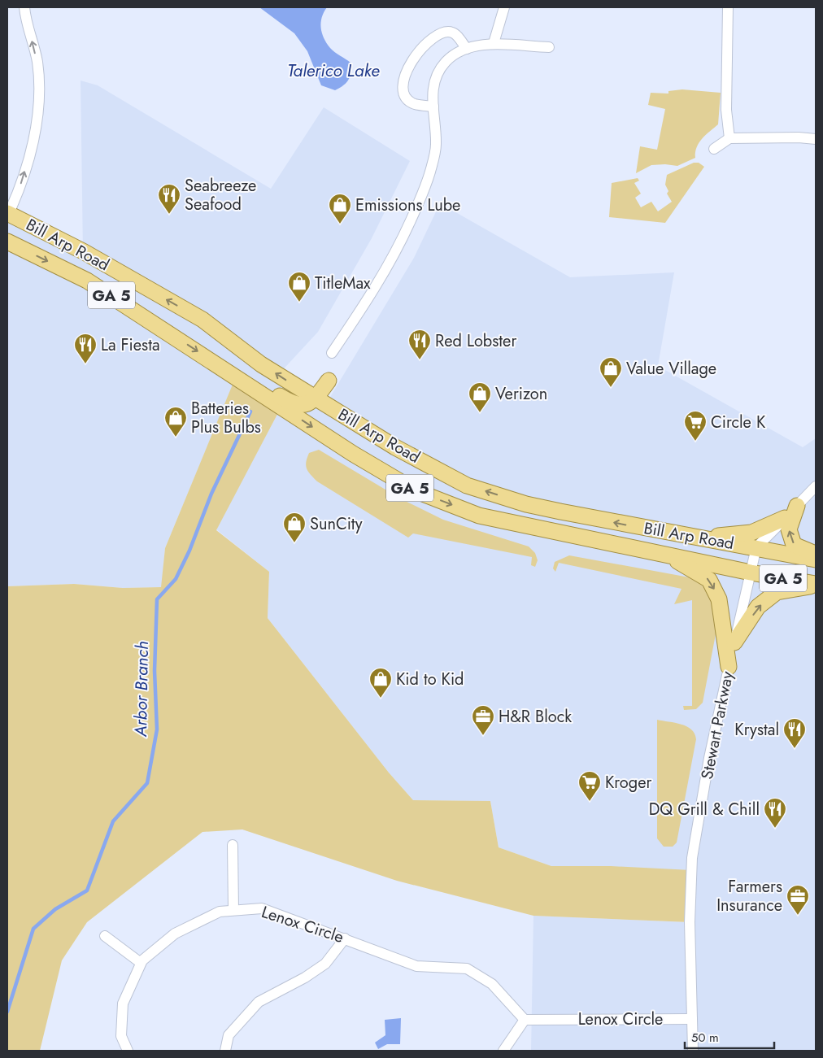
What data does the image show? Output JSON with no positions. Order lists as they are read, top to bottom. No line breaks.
{"streets":{"main road":["Bill Arp Road","GA 5"],"street":["Stewart Parkway","Lenox Circle"]},"crossings":[["Bill Arp Road","Stewart Parkway"],["Stewart Parkway","Lenox Circle"]],"water":["Talerico Lake","Arbor Branch"],"places":{"restaurant":["Seabreeze Seafood","Red Lobster","La Fiesta","Krystal","DQ Grill & Chill"],"shop":["Emissions Lube","TitleMax","Value Village","Verizon","Batteries Plus Bulbs","SunCity","Kid to Kid"],"supermarket":["Circle K","Kroger"],"office":["H&R Block","Farmers Insurance"]},"scale_bar":"50 m"}
